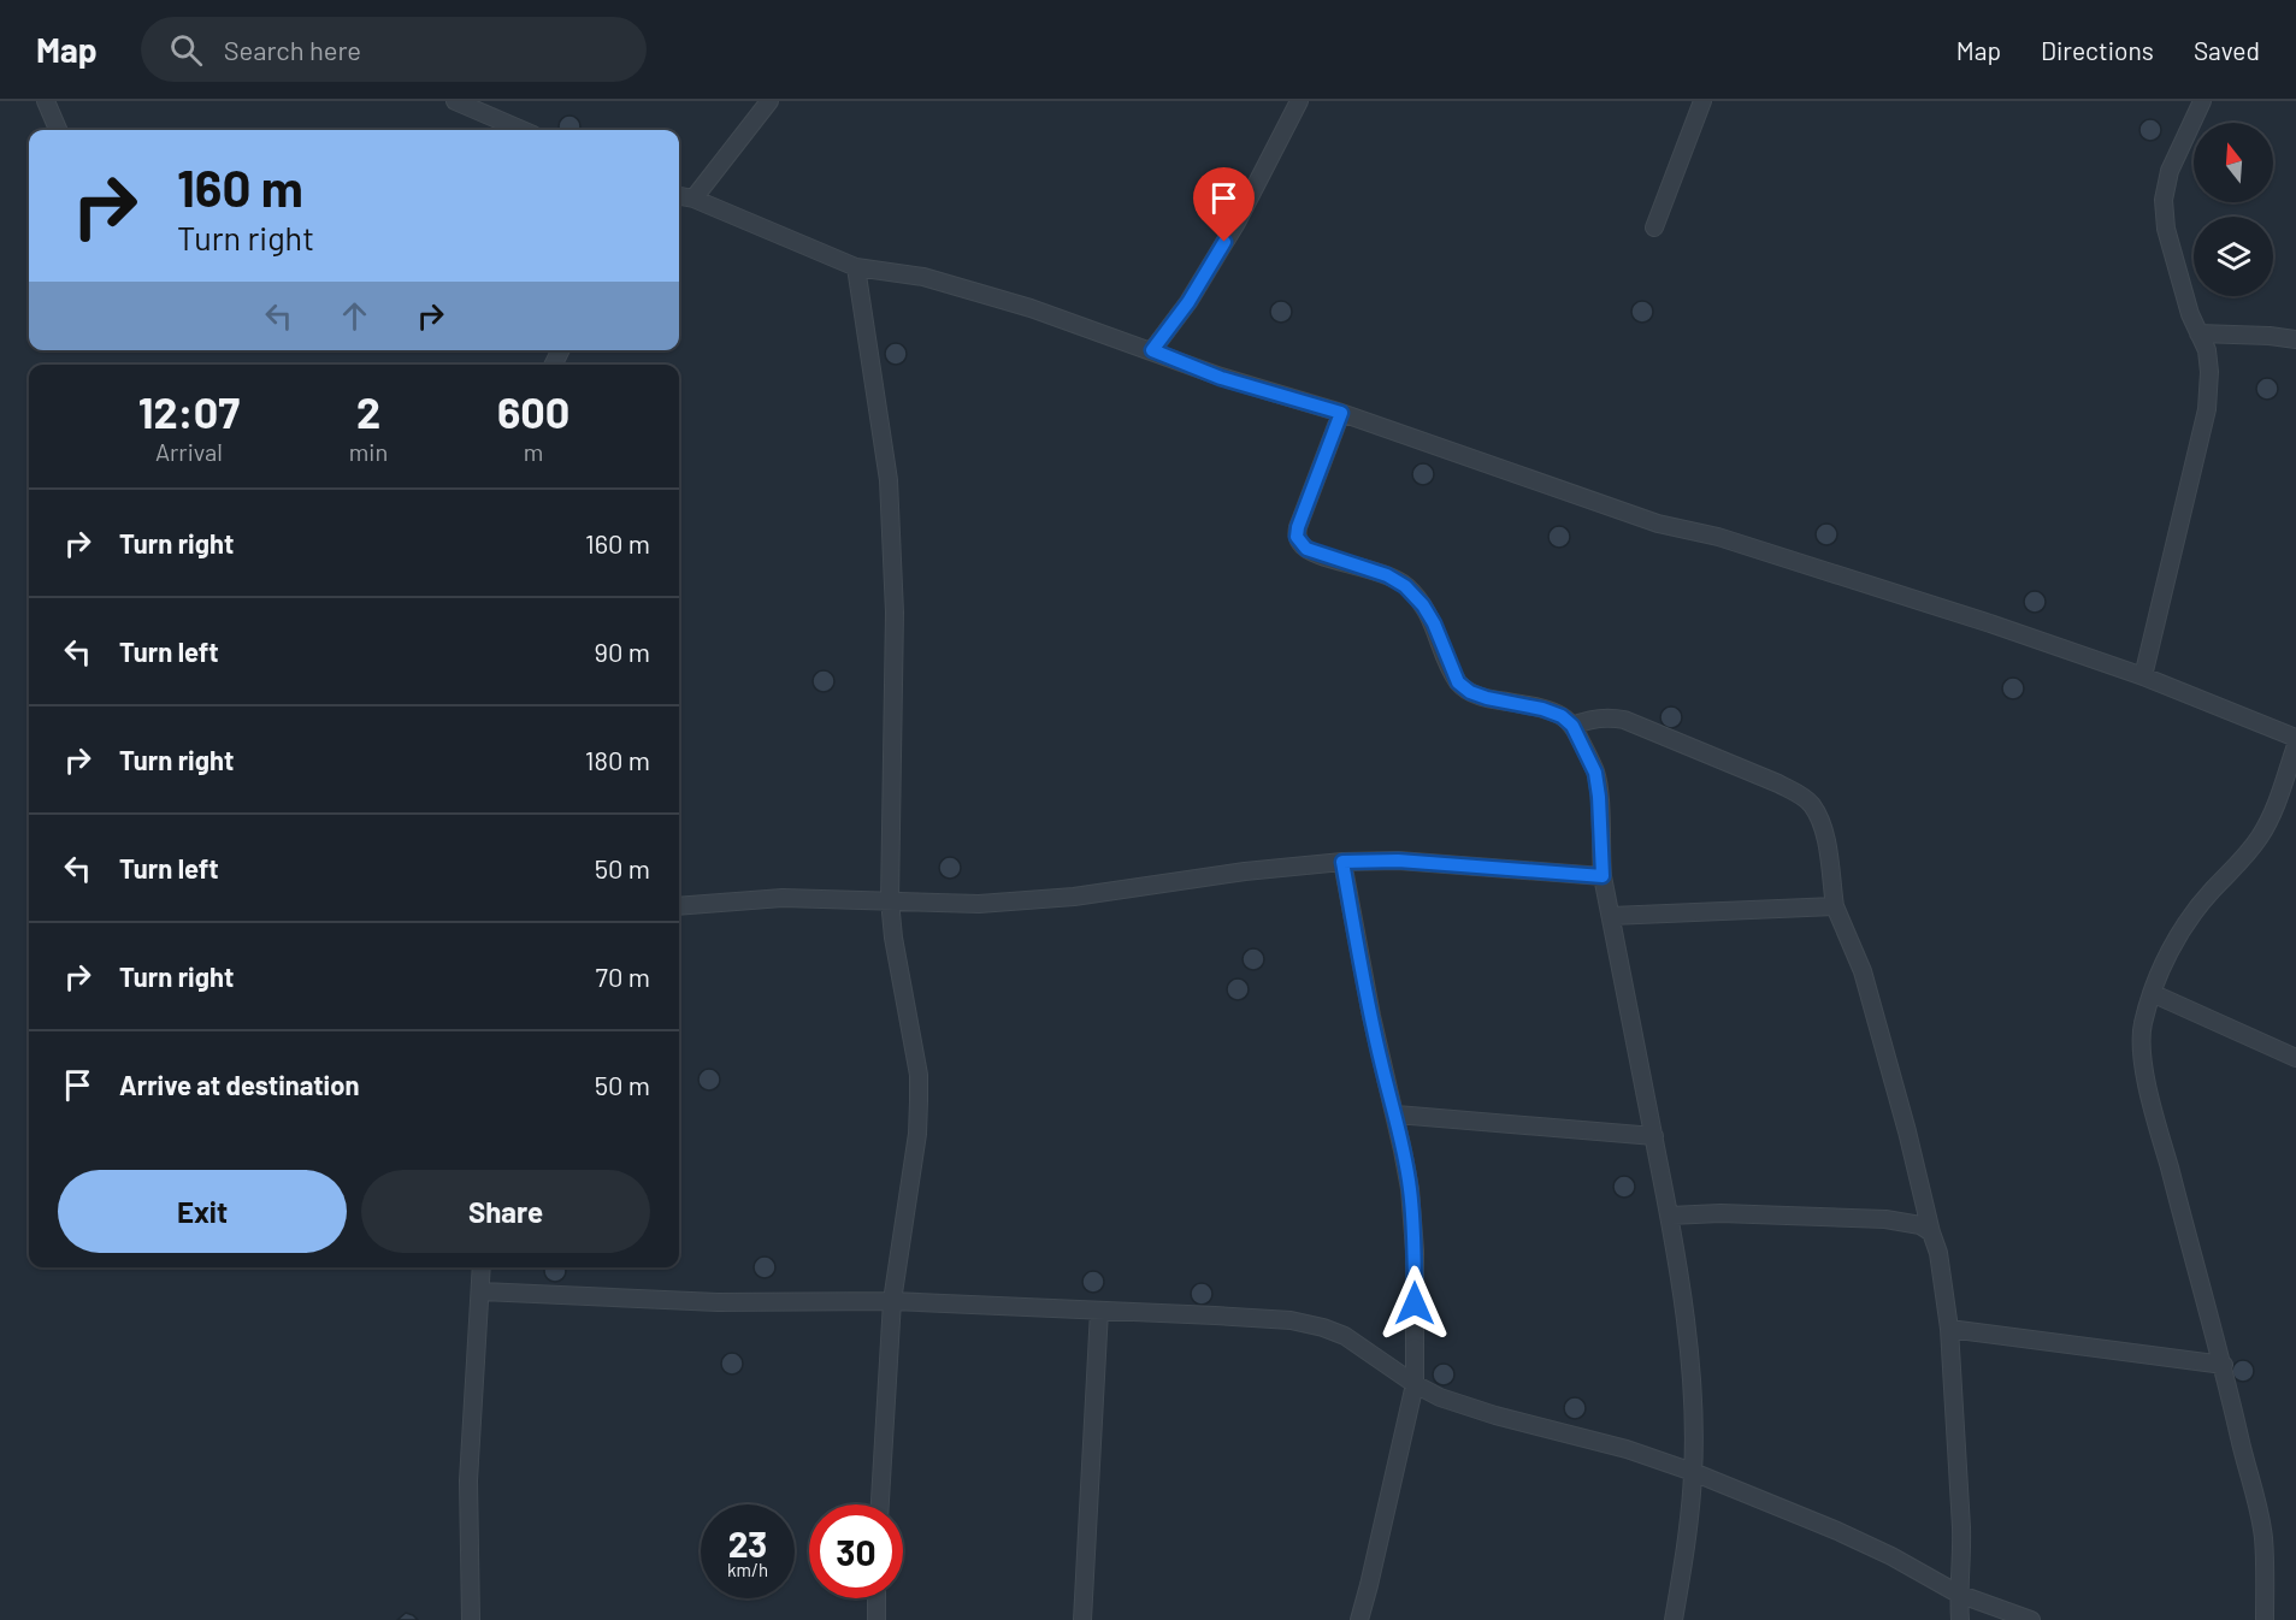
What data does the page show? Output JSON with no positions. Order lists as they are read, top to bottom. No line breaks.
{"north":"top","page":{"header":"Map","search":"Search here","nav":["Map","Directions","Saved"],"turn":["160 m","Turn right"],"eta":["12:07","Arrival","2","min","600","m"],"list":[{"name":"Turn right","value":"160 m"},{"name":"Turn left","value":"90 m"},{"name":"Turn right","value":"180 m"},{"name":"Turn left","value":"50 m"},{"name":"Turn right","value":"70 m"},{"name":"Arrive at destination","value":"50 m"}],"buttons":["Exit","Share"],"speed":"23 km/h","limit":"30"}}
